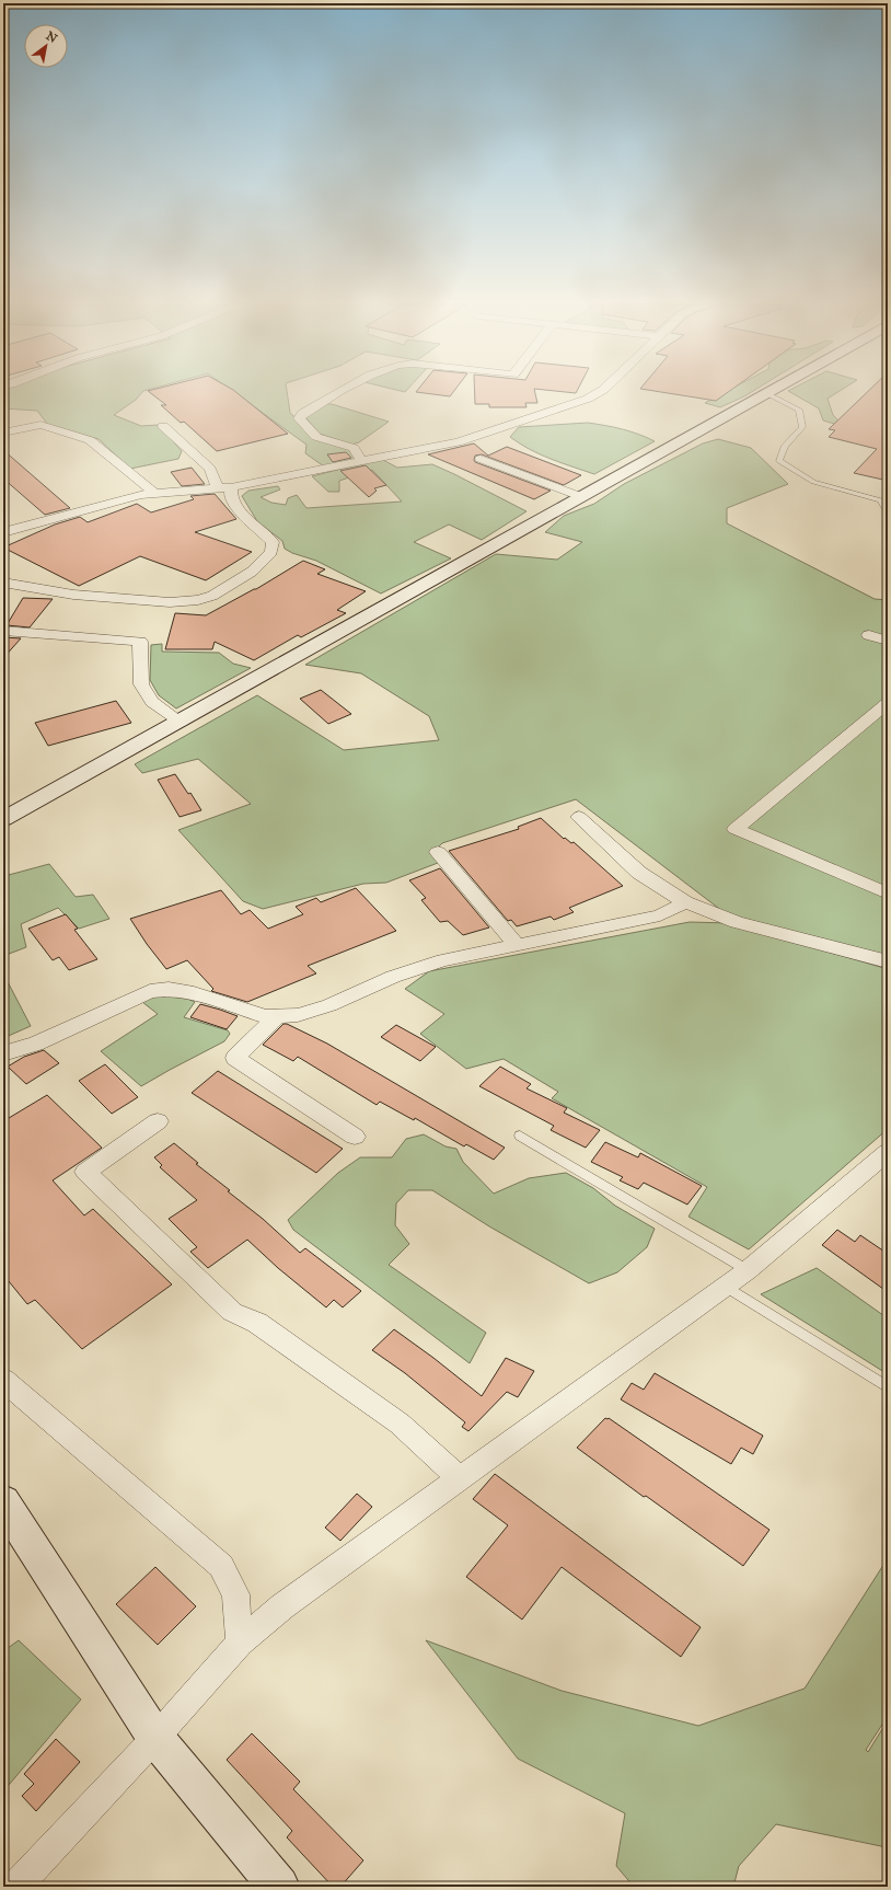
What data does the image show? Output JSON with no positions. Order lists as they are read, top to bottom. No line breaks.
{"north":"top right"}
